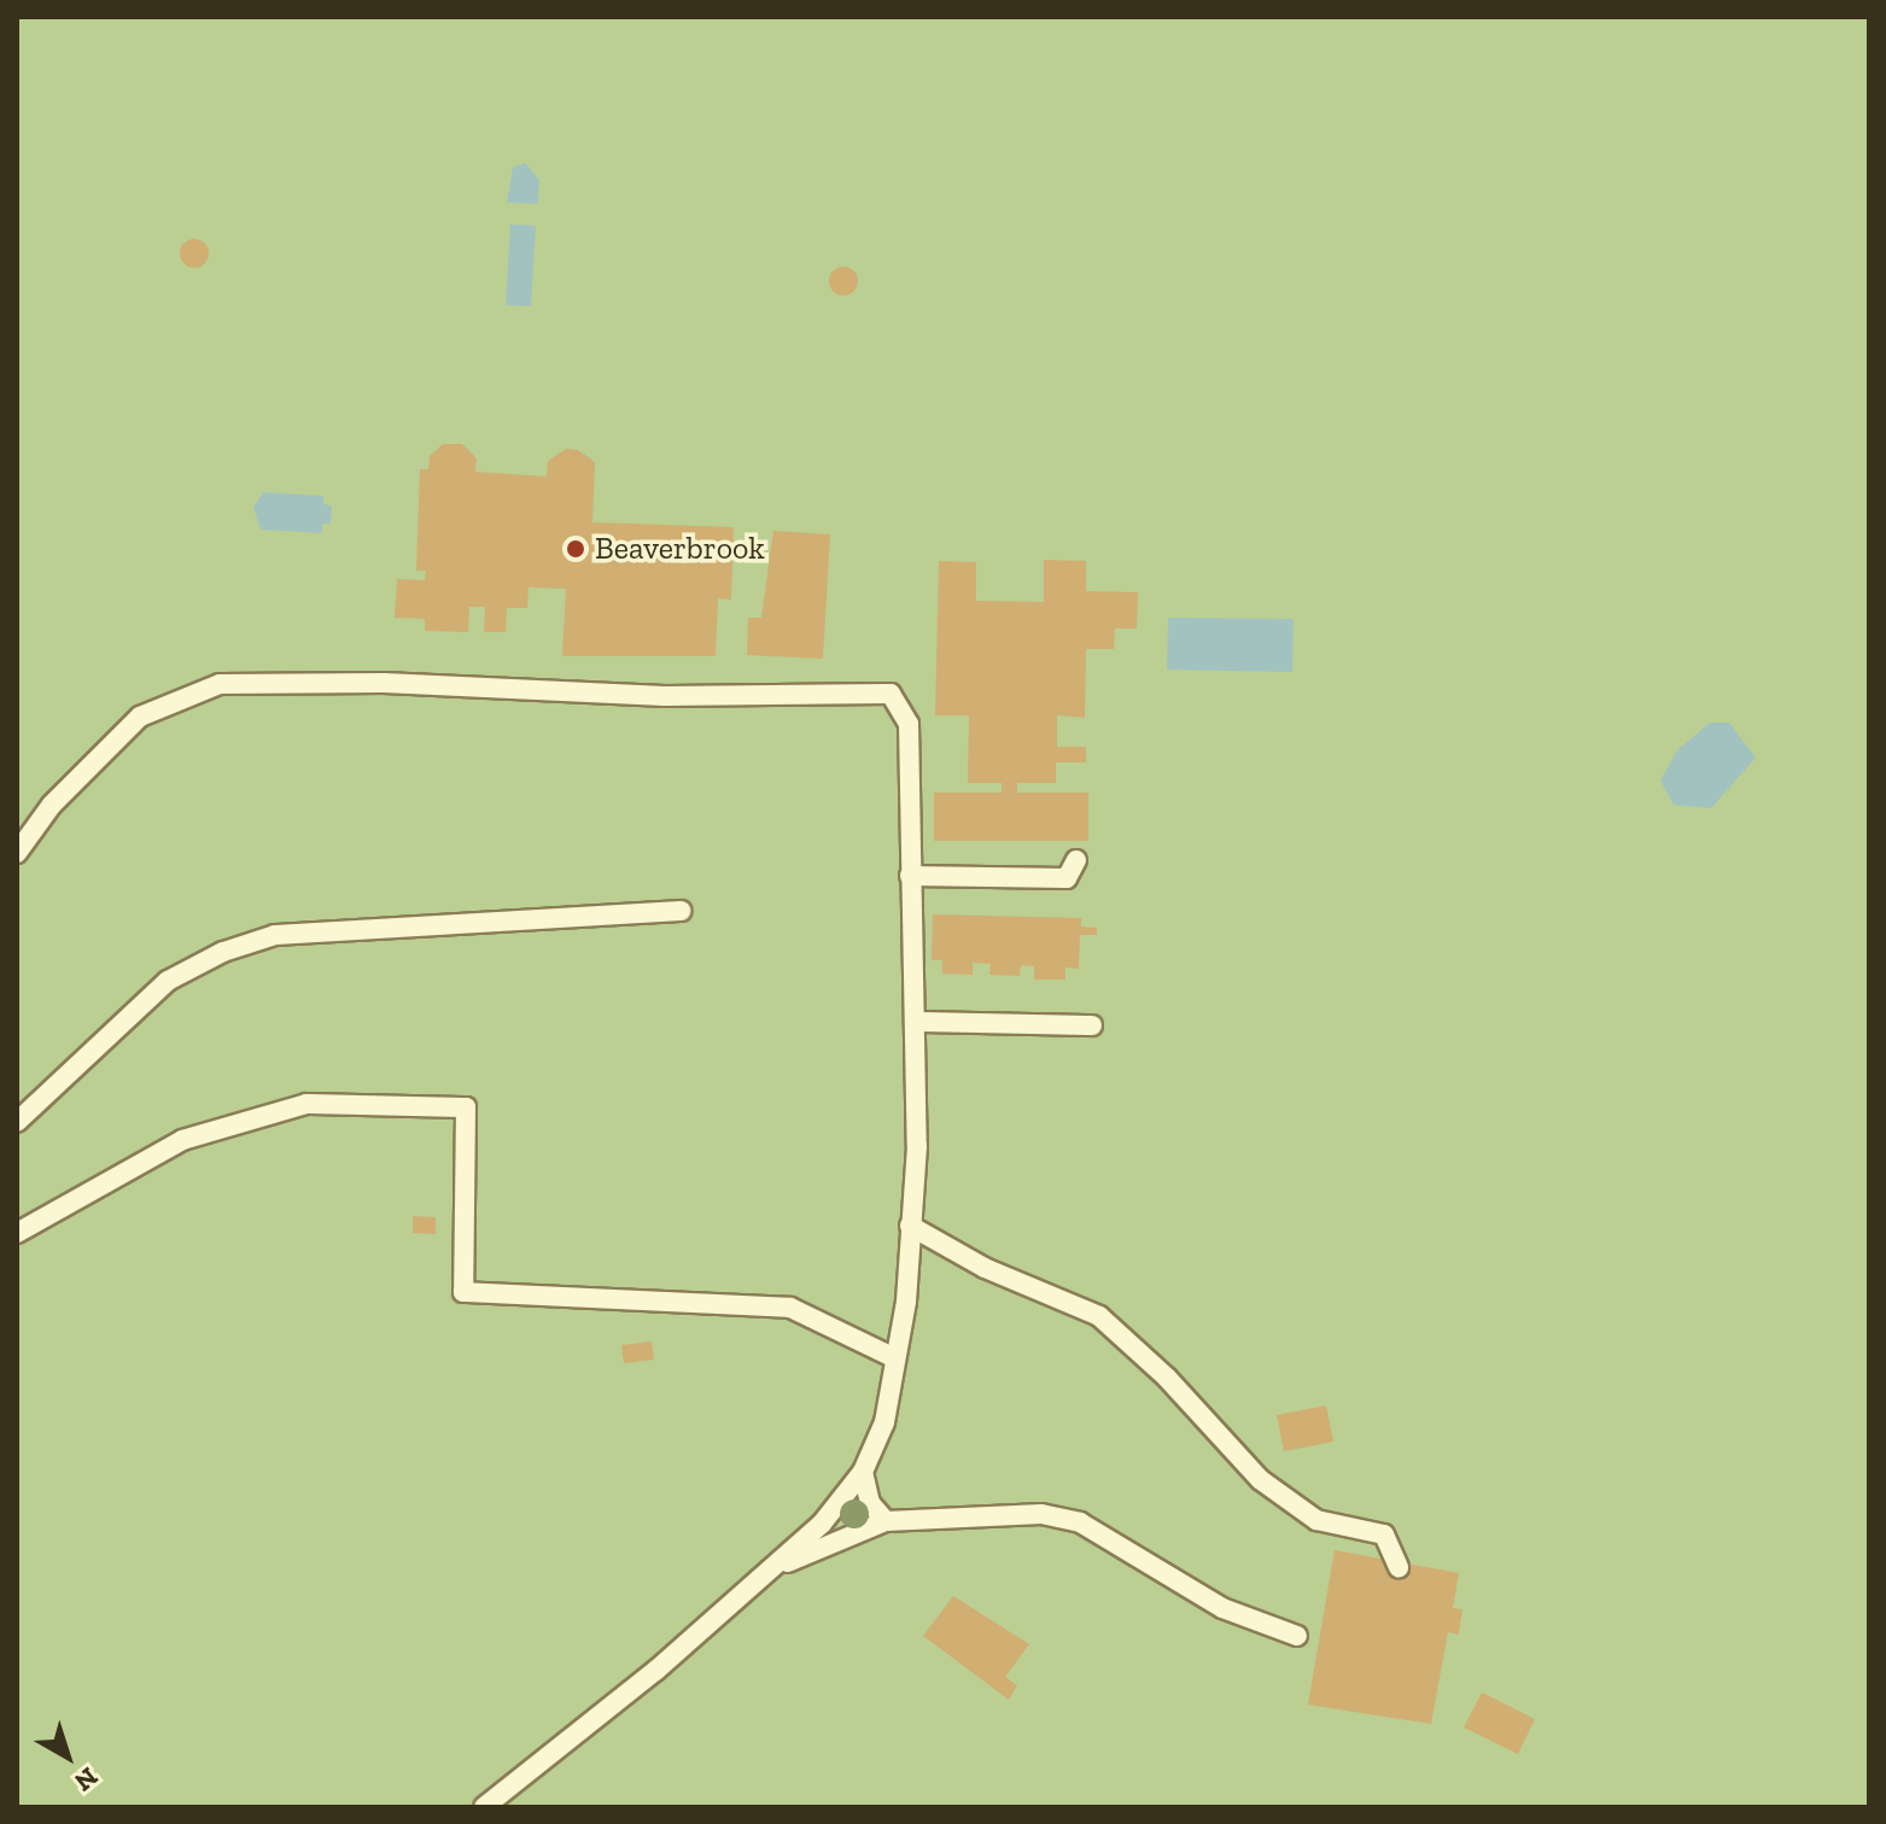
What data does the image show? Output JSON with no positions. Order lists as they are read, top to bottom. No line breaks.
{"places":["Beaverbrook"],"north":"bottom right"}
